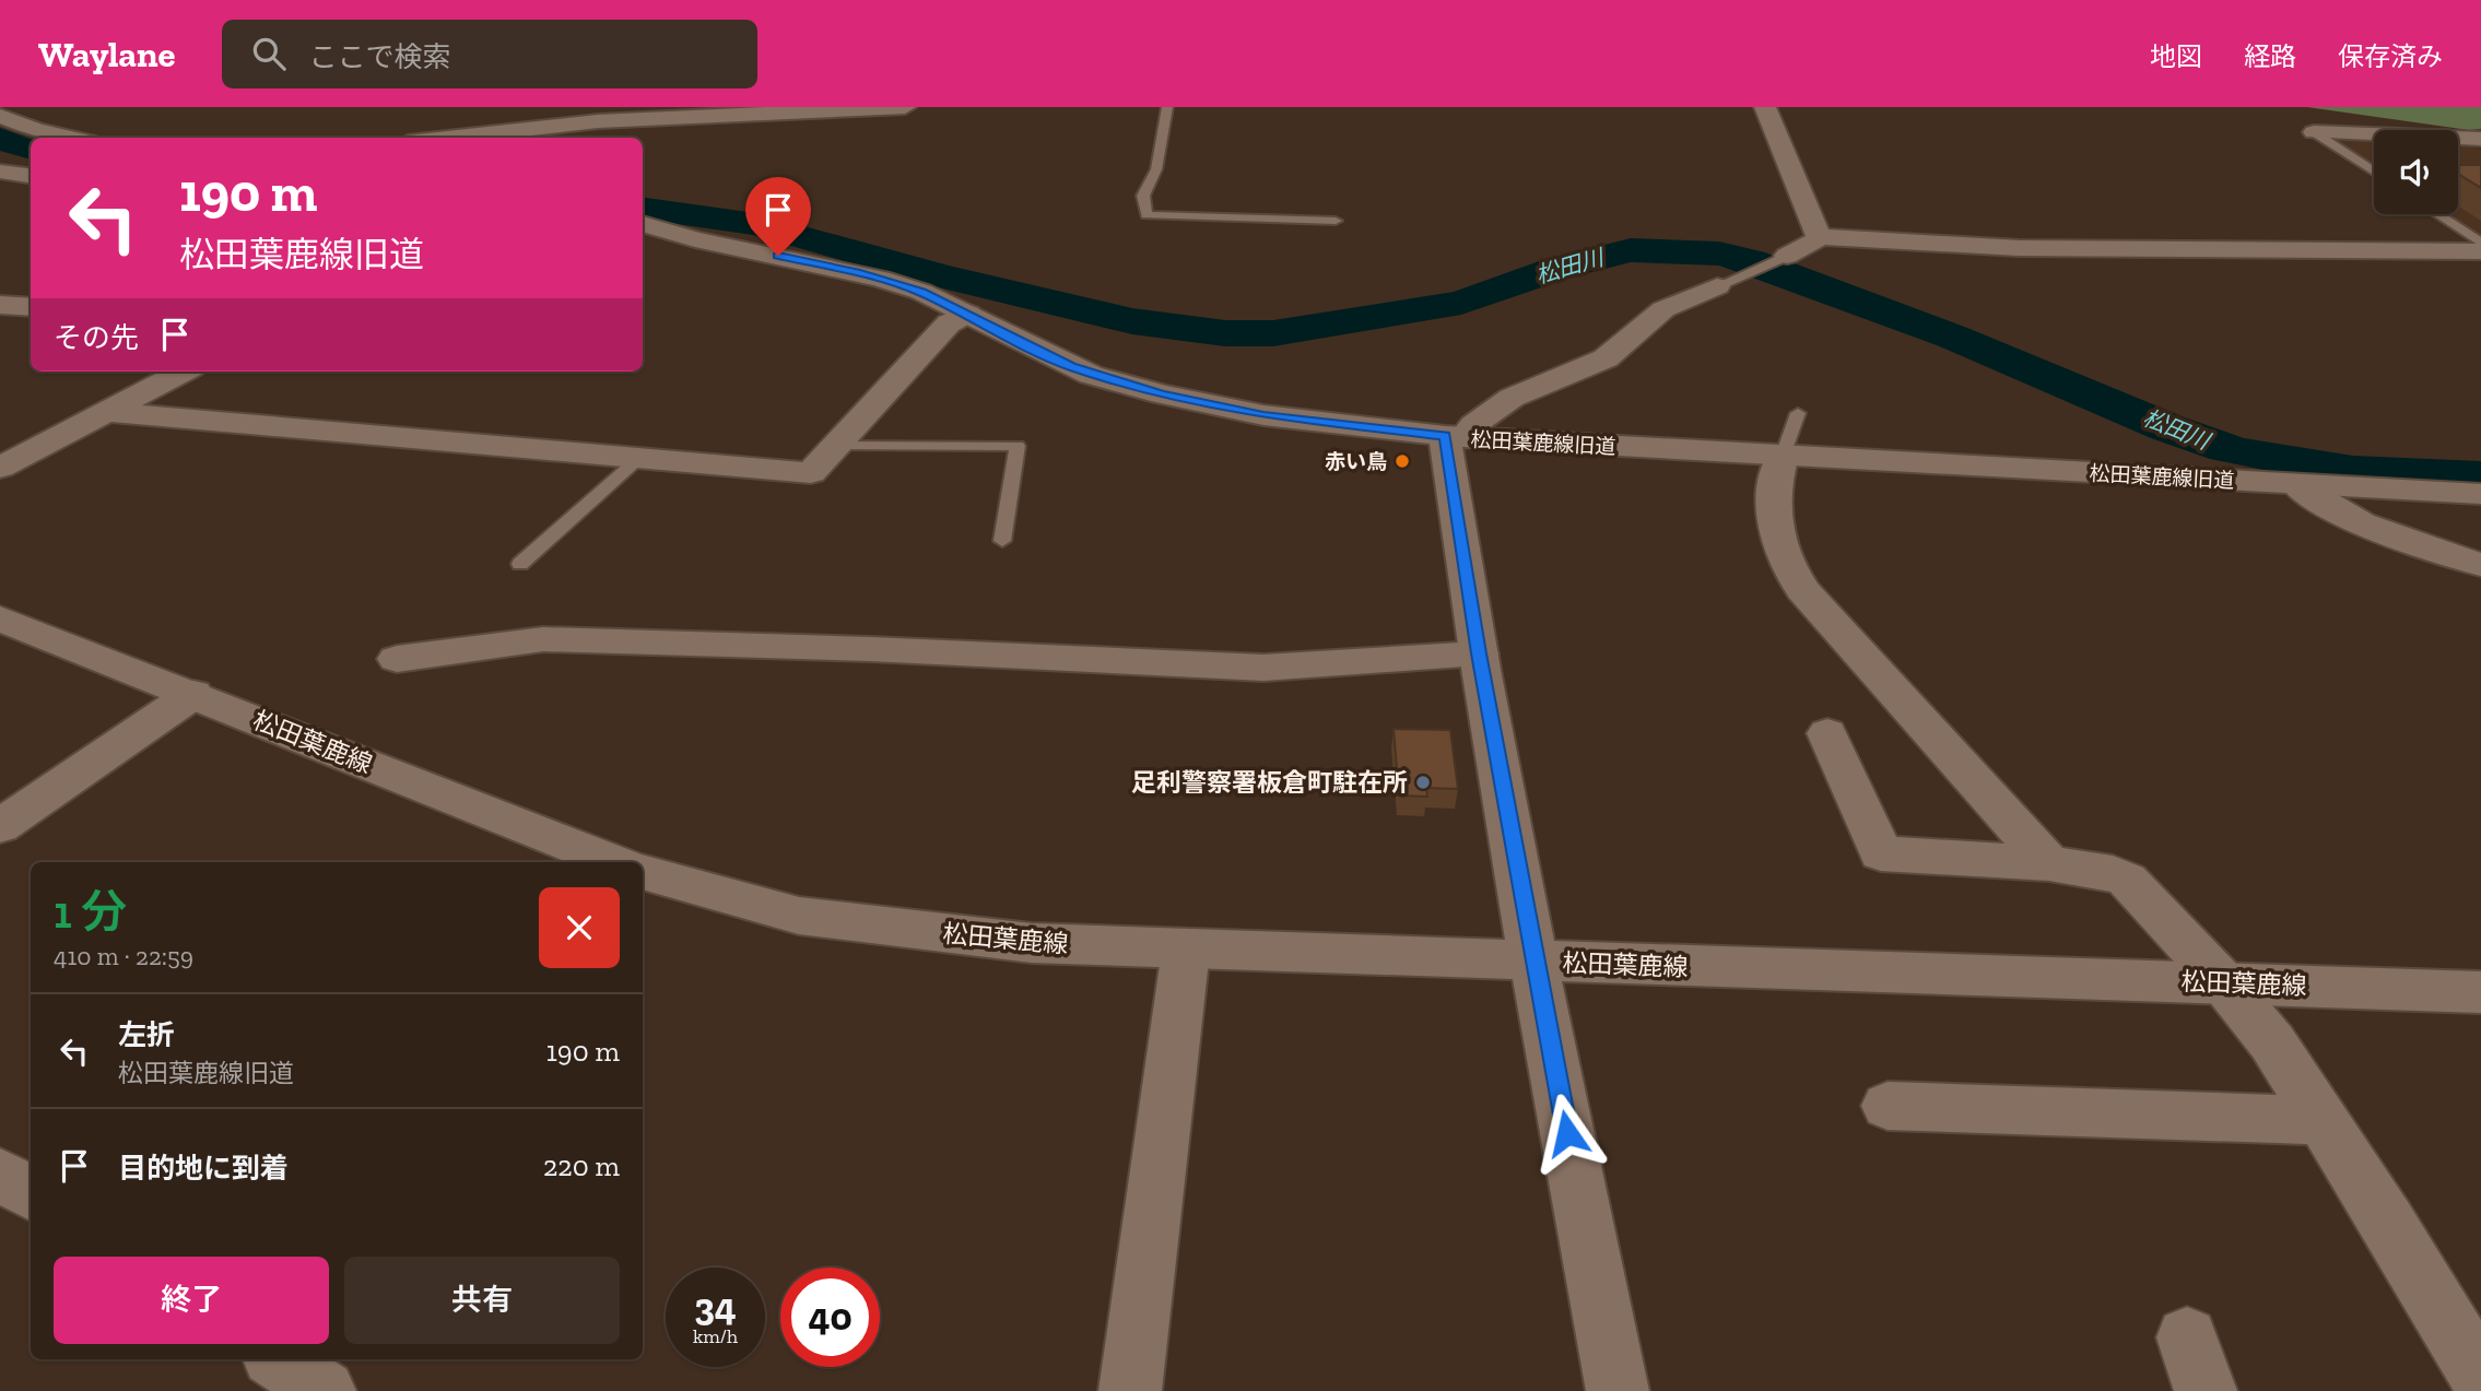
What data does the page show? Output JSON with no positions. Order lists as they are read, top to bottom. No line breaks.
{"streets":{"street":["松田葉鹿線旧道","松田葉鹿線"]},"water":["松田川"],"places":["赤い鳥","足利警察署板倉町駐在所"],"page":{"header":"Waylane","search":"ここで検索","nav":["地図","経路","保存済み"],"turn":["190 m","松田葉鹿線旧道"],"then":"その先","heading":["1 分","410 m · 22:59"],"list":[{"name":"左折","note":"松田葉鹿線旧道","value":"190 m"},{"name":"目的地に到着","value":"220 m"}],"buttons":["終了","共有"],"speed":"34 km/h","limit":"40"}}
